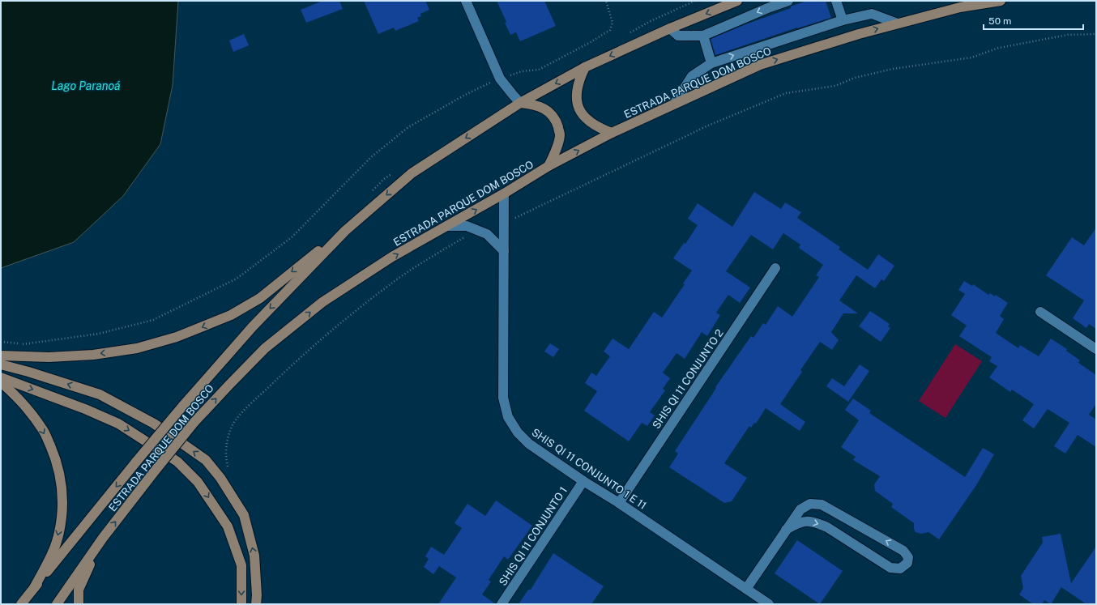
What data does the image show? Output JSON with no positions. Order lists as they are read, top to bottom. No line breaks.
{"streets":{"main road":["ESTRADA PARQUE DOM BOSCO"],"street":["SHIS QI 11 CONJUNTO 2","SHIS QI 11 CONJUNTO 1 E 11","SHIS QI 11 CONJUNTO 1"]},"crossings":[["ESTRADA PARQUE DOM BOSCO","SHIS QI 11 CONJUNTO 1 E 11"],["SHIS QI 11 CONJUNTO 2","SHIS QI 11 CONJUNTO 1 E 11"],["SHIS QI 11 CONJUNTO 1 E 11","SHIS QI 11 CONJUNTO 1"]],"water":["Lago Paranoá"],"scale_bar":"50 m"}
